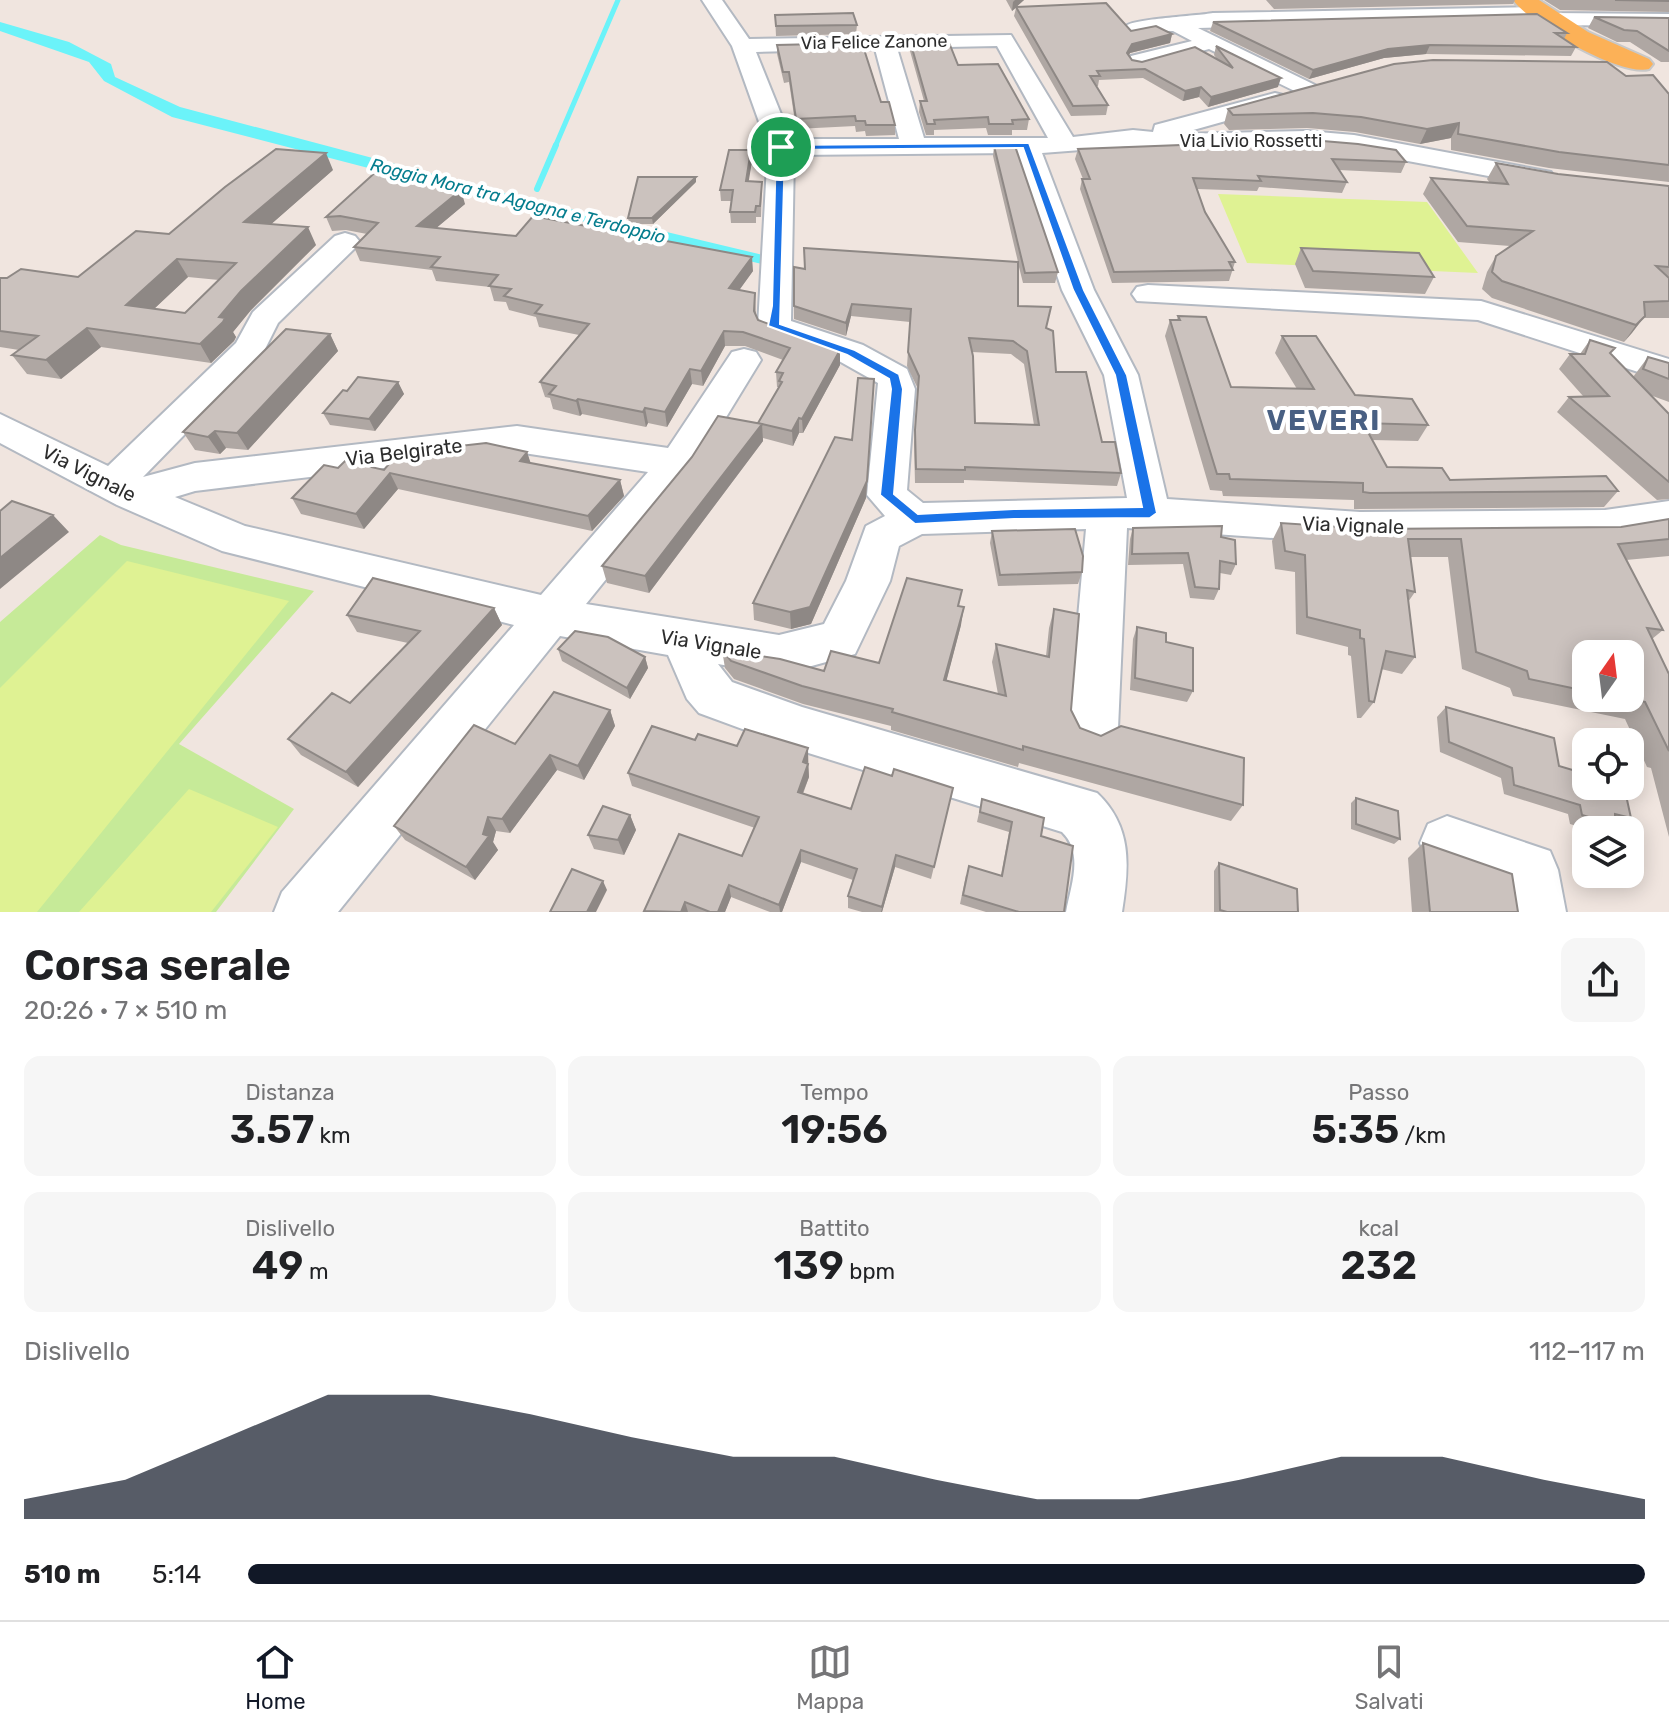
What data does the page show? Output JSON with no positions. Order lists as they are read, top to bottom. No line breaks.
{"streets":{"street":["Via Felice Zanone","Via Livio Rossetti","Via Belgirate","Via Vignale"]},"crossings":[["Via Felice Zanone","Via Livio Rossetti"],["Via Belgirate","Via Vignale"]],"districts":["VEVERI"],"water":["Roggia Mora tra Agogna e Terdoppio"],"north":"top","page":{"heading":["Corsa serale","20:26 · 7 × 510 m"],"stats":[["Distanza","3.57 km"],["Tempo","19:56"],["Passo","5:35 /km"],["Dislivello","49 m"],["Battito","139 bpm"],["kcal","232"]],"chart":["Dislivello","112–117 m"],"list":[{"name":"510 m","note":"5:14"}],"tabs":["Home","Mappa","Salvati"]}}
